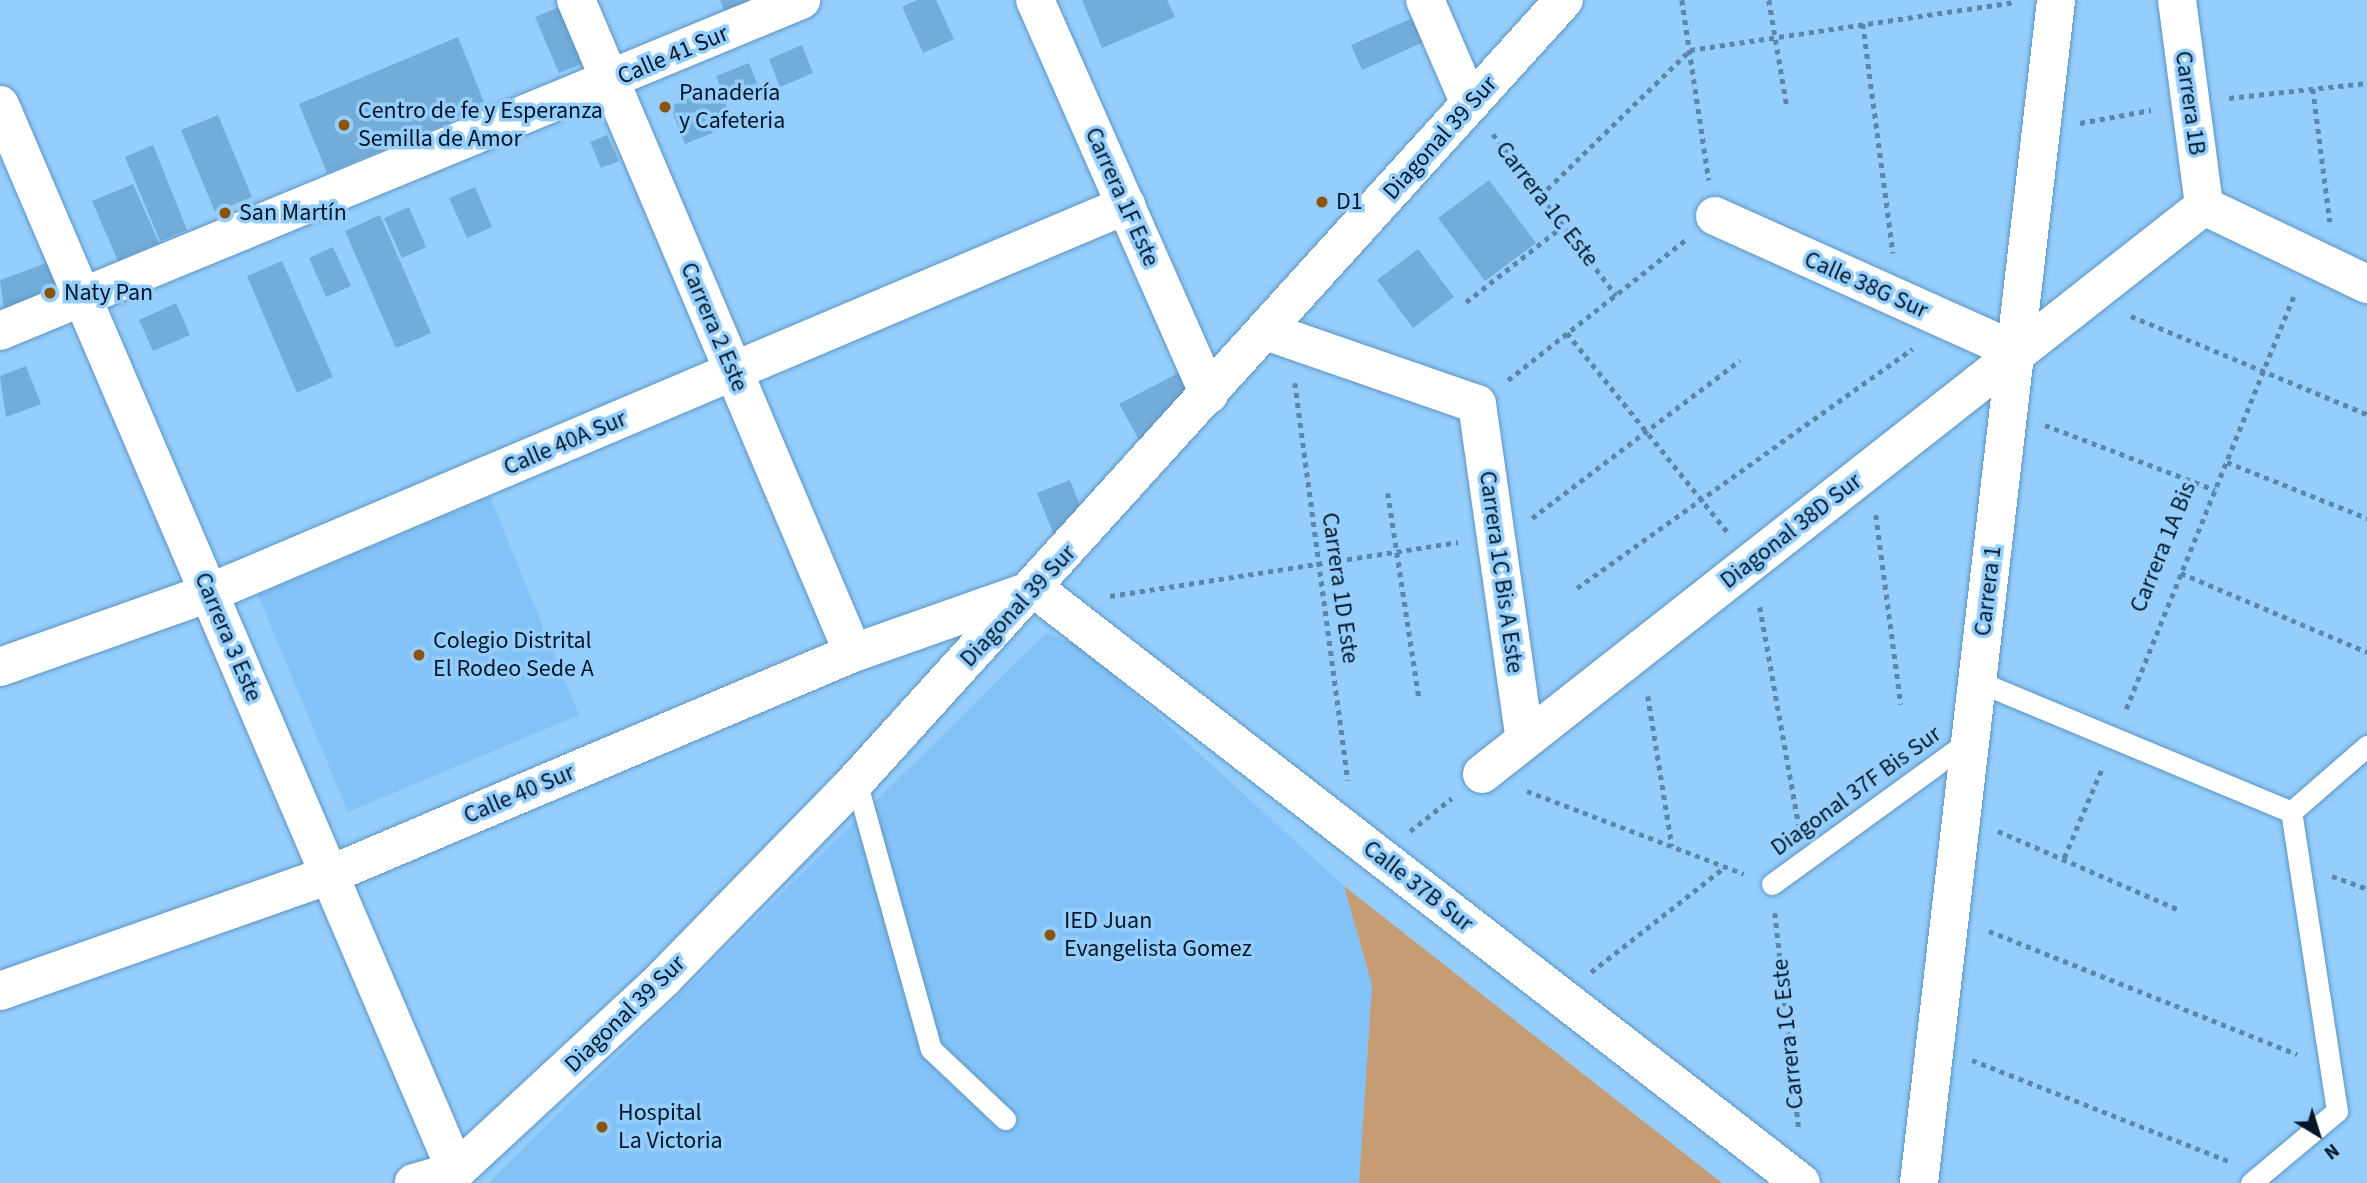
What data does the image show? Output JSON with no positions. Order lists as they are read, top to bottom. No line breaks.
{"streets":{"street":["Calle 41 Sur","Carrera 1B","Diagonal 39 Sur","Carrera 1F Este","Calle 38G Sur","Carrera 2 Este","Calle 40A Sur","Diagonal 38D Sur","Carrera 1C Bis A Este","Carrera 1","Carrera 3 Este","Calle 40 Sur","Calle 37B Sur"],"lane":["Diagonal 37F Bis Sur"],"path":["Carrera 1C Este","Carrera 1A Bis","Carrera 1D Este"]},"crossings":[["Calle 41 Sur","Carrera 2 Este"],["Calle 41 Sur","Carrera 3 Este"],["Carrera 1B","Diagonal 38D Sur"],["Diagonal 39 Sur","Carrera 1F Este"],["Diagonal 39 Sur","Carrera 1C Este"],["Diagonal 39 Sur","Carrera 1D Este"],["Diagonal 39 Sur","Carrera 3 Este"],["Diagonal 39 Sur","Calle 40 Sur"],["Diagonal 39 Sur","Calle 37B Sur"],["Carrera 1F Este","Calle 40A Sur"],["Carrera 1C Este","Diagonal 37F Bis Sur"],["Calle 38G Sur","Diagonal 38D Sur"],["Calle 38G Sur","Carrera 1"],["Carrera 2 Este","Calle 40A Sur"],["Carrera 2 Este","Calle 40 Sur"],["Calle 40A Sur","Carrera 3 Este"],["Diagonal 38D Sur","Carrera 1C Bis A Este"],["Diagonal 38D Sur","Carrera 1"],["Carrera 1D Este","Calle 37B Sur"],["Carrera 1","Diagonal 37F Bis Sur"],["Carrera 3 Este","Calle 40 Sur"],["Calle 40 Sur","Calle 37B Sur"]],"places":["Panadería y Cafeteria","Centro de fe y Esperanza Semilla de Amor","D1","San Martín","Naty Pan","Colegio Distrital El Rodeo Sede A","IED Juan Evangelista Gomez","Hospital La Victoria"],"north":"bottom right"}
